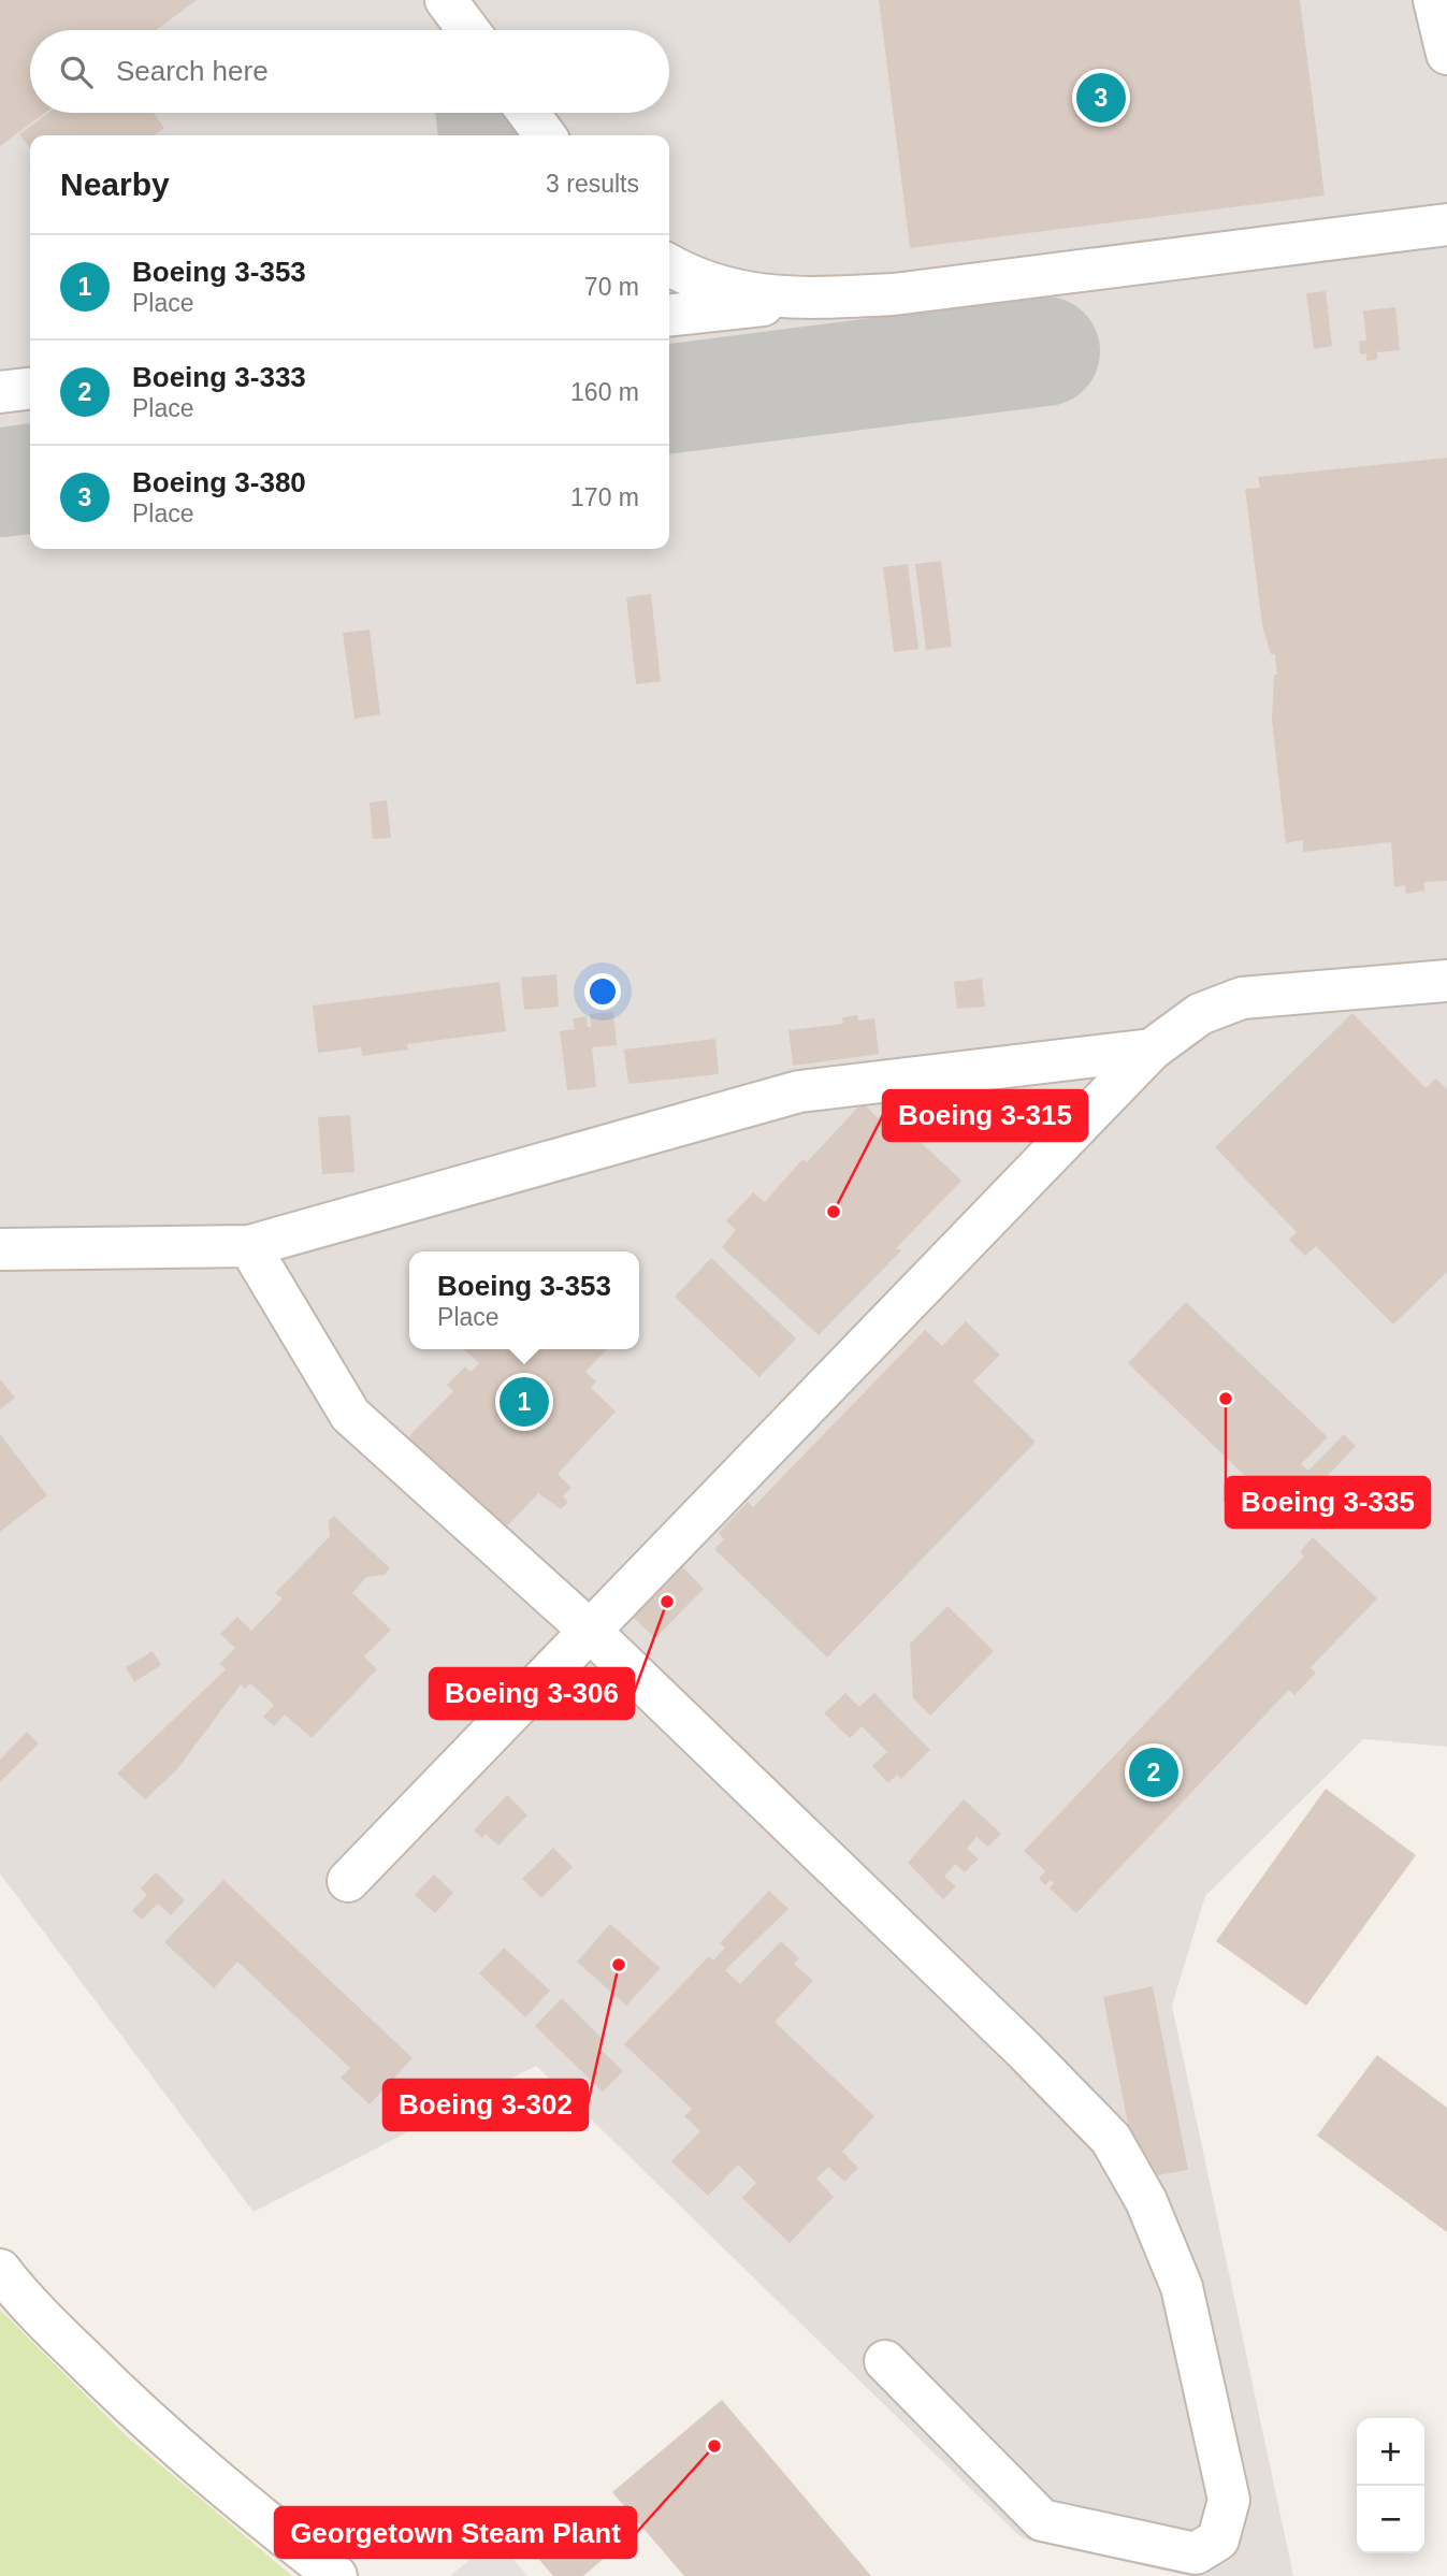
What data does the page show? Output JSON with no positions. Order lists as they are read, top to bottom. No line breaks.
{"places":["Boeing 3-315","Boeing 3-335","Boeing 3-306","Boeing 3-302","Georgetown Steam Plant"],"page":{"search":"Search here","pins":["3","1","2"],"heading":["Nearby","3 results"],"list":[{"mark":"1","name":"Boeing 3-353","note":"Place","value":"70 m"},{"mark":"2","name":"Boeing 3-333","note":"Place","value":"160 m"},{"mark":"3","name":"Boeing 3-380","note":"Place","value":"170 m"}],"popup":["Boeing 3-353","Place"],"map_buttons":["+","−"]}}
